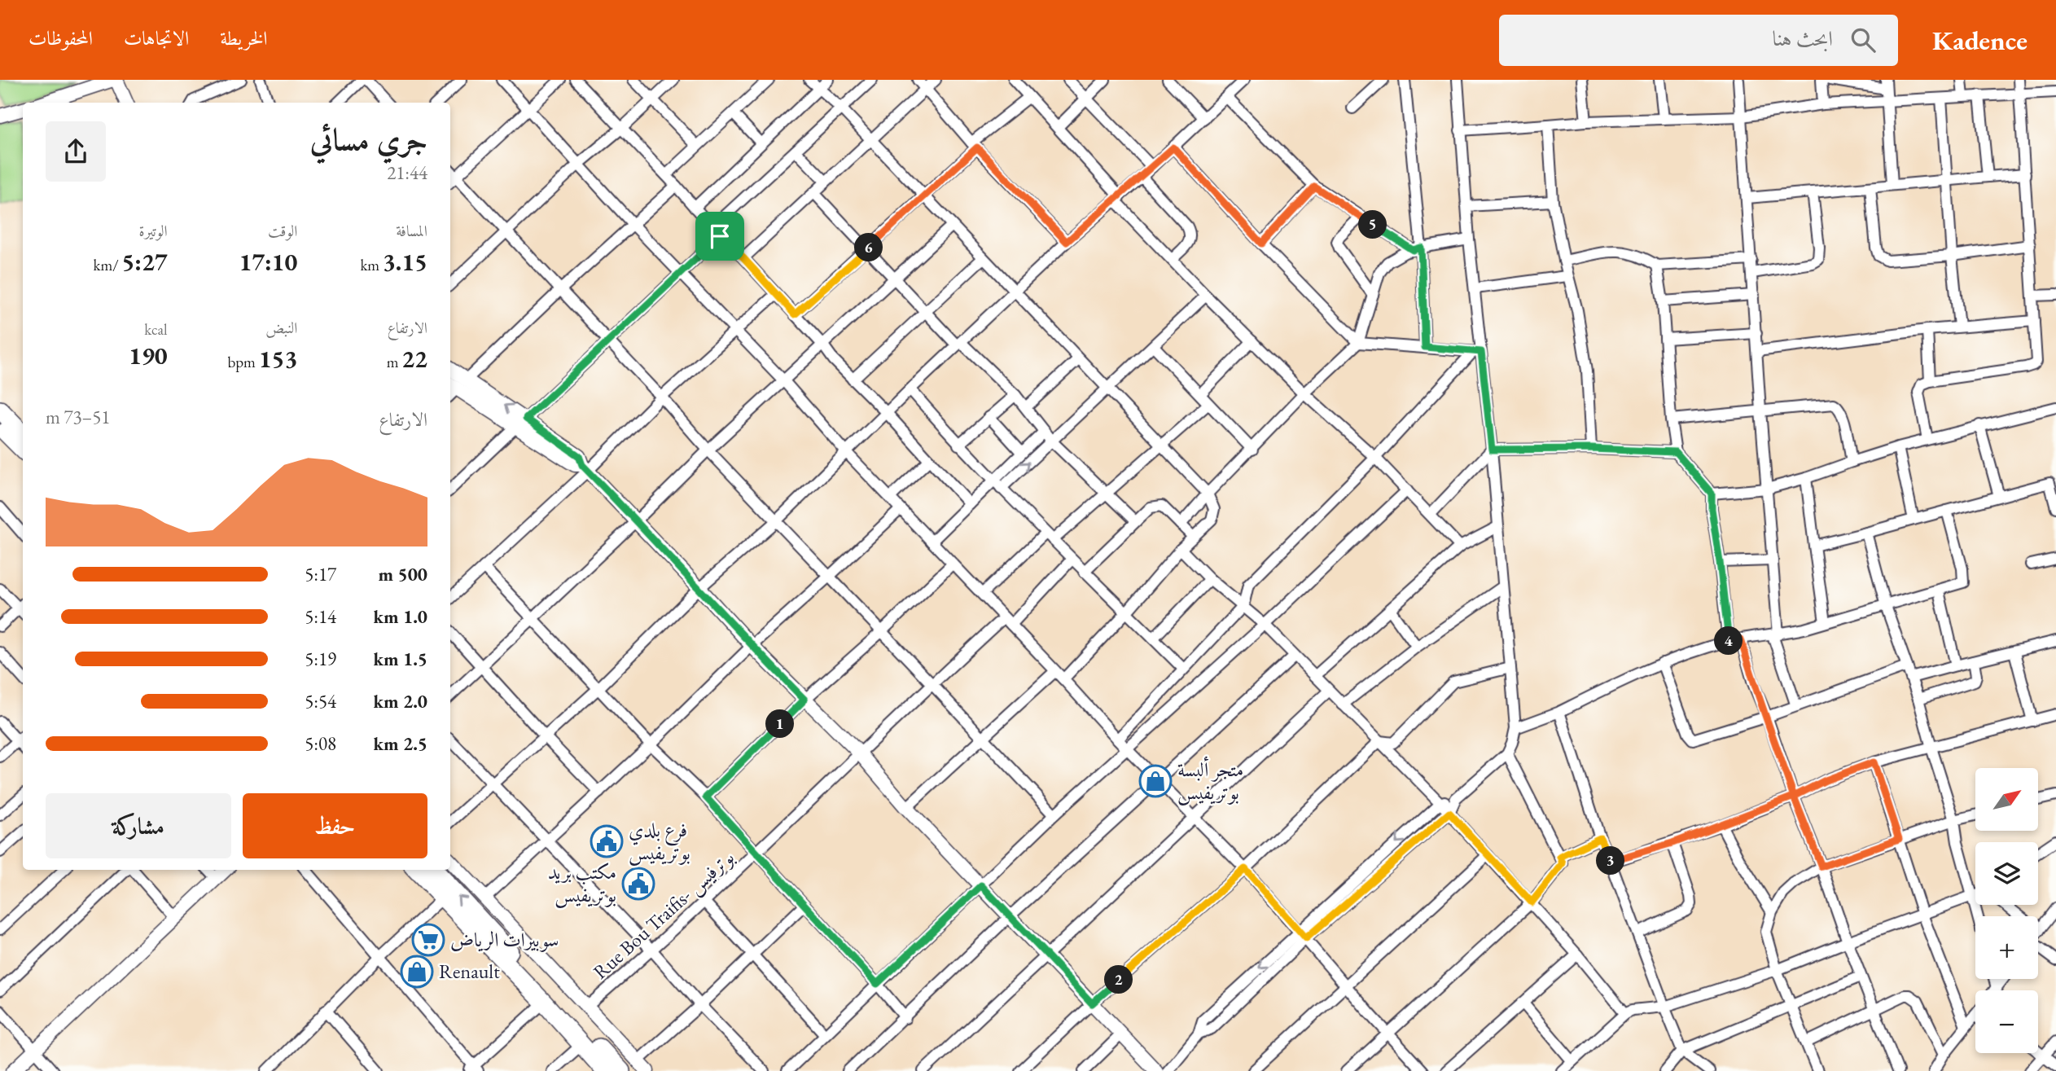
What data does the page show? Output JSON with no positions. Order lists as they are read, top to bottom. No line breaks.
{"streets":{"street":["Rue Bou Traifis- بوترفيس"]},"places":{"shop":["متجر ألبسة بوتريفيس","Renault"],"public building":["فرع بلدي بوتريفيس","مكتب بريد بوتريفيس"],"supermarket":["سوبيرات الرياض"]},"north":"top right","page":{"header":"Kadence","search":"ابحث هنا","nav":["الخريطة","الاتجاهات","المحفوظات"],"heading":["جري مسائي","21:44"],"stats":[["المسافة","3.15 km"],["الوقت","17:10"],["الوتيرة","5:27 /km"],["الارتفاع","22 m"],["النبض","153 bpm"],["kcal","190"]],"pins":["5","6","4","1","3","2"],"chart":["الارتفاع","51–73 m"],"list":[{"name":"500 m","note":"5:17"},{"name":"1.0 km","note":"5:14"},{"name":"1.5 km","note":"5:19"},{"name":"2.0 km","note":"5:54"},{"name":"2.5 km","note":"5:08"}],"map_buttons":["+","−"],"buttons":["حفظ","مشاركة"]}}
